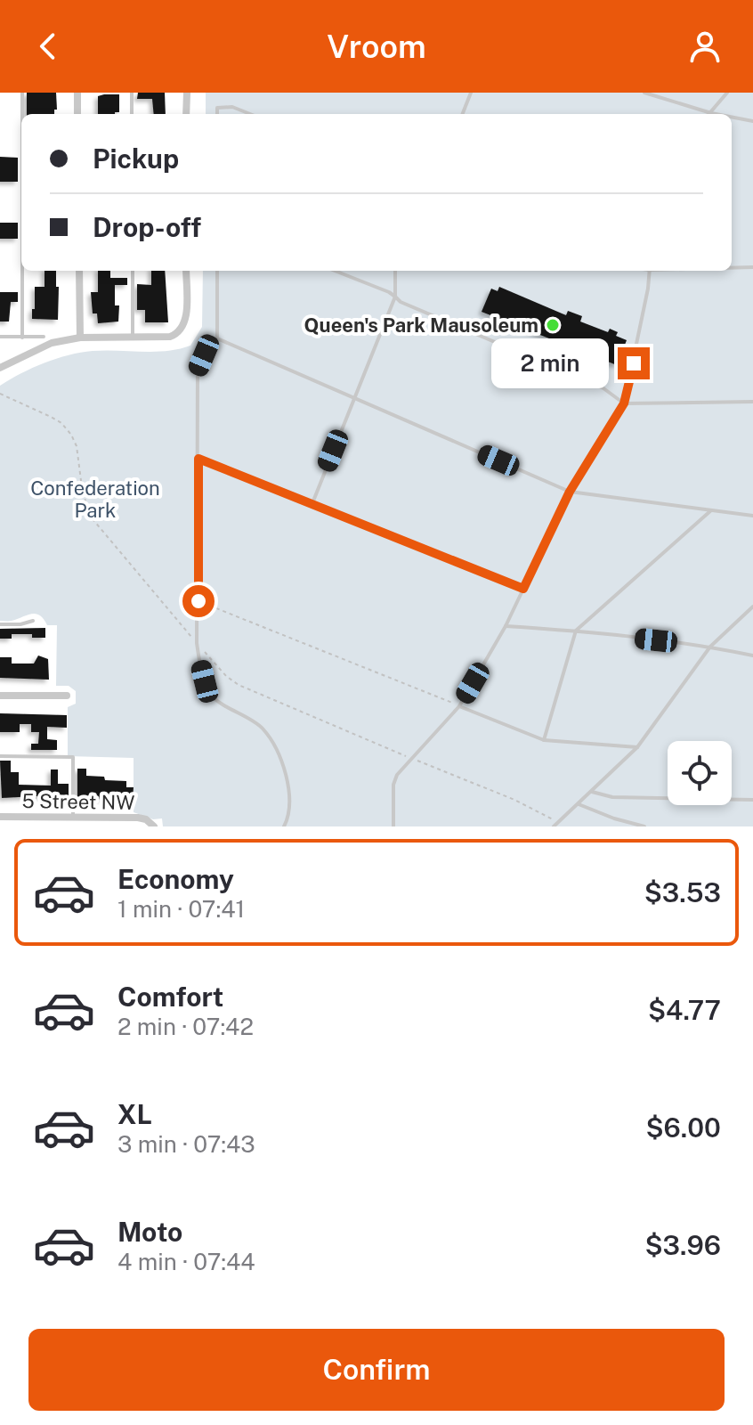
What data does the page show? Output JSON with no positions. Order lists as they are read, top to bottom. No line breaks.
{"streets":{"street":["5 Street NW"]},"parks":["Confederation Park"],"places":["Queen's Park Mausoleum"],"page":{"header":"Vroom","banner":["Pickup","Drop-off"],"bubble":"2 min","list":[{"name":"Economy","note":"1 min · 07:41","value":"$3.53"},{"name":"Comfort","note":"2 min · 07:42","value":"$4.77"},{"name":"XL","note":"3 min · 07:43","value":"$6.00"},{"name":"Moto","note":"4 min · 07:44","value":"$3.96"}],"buttons":"Confirm"}}
